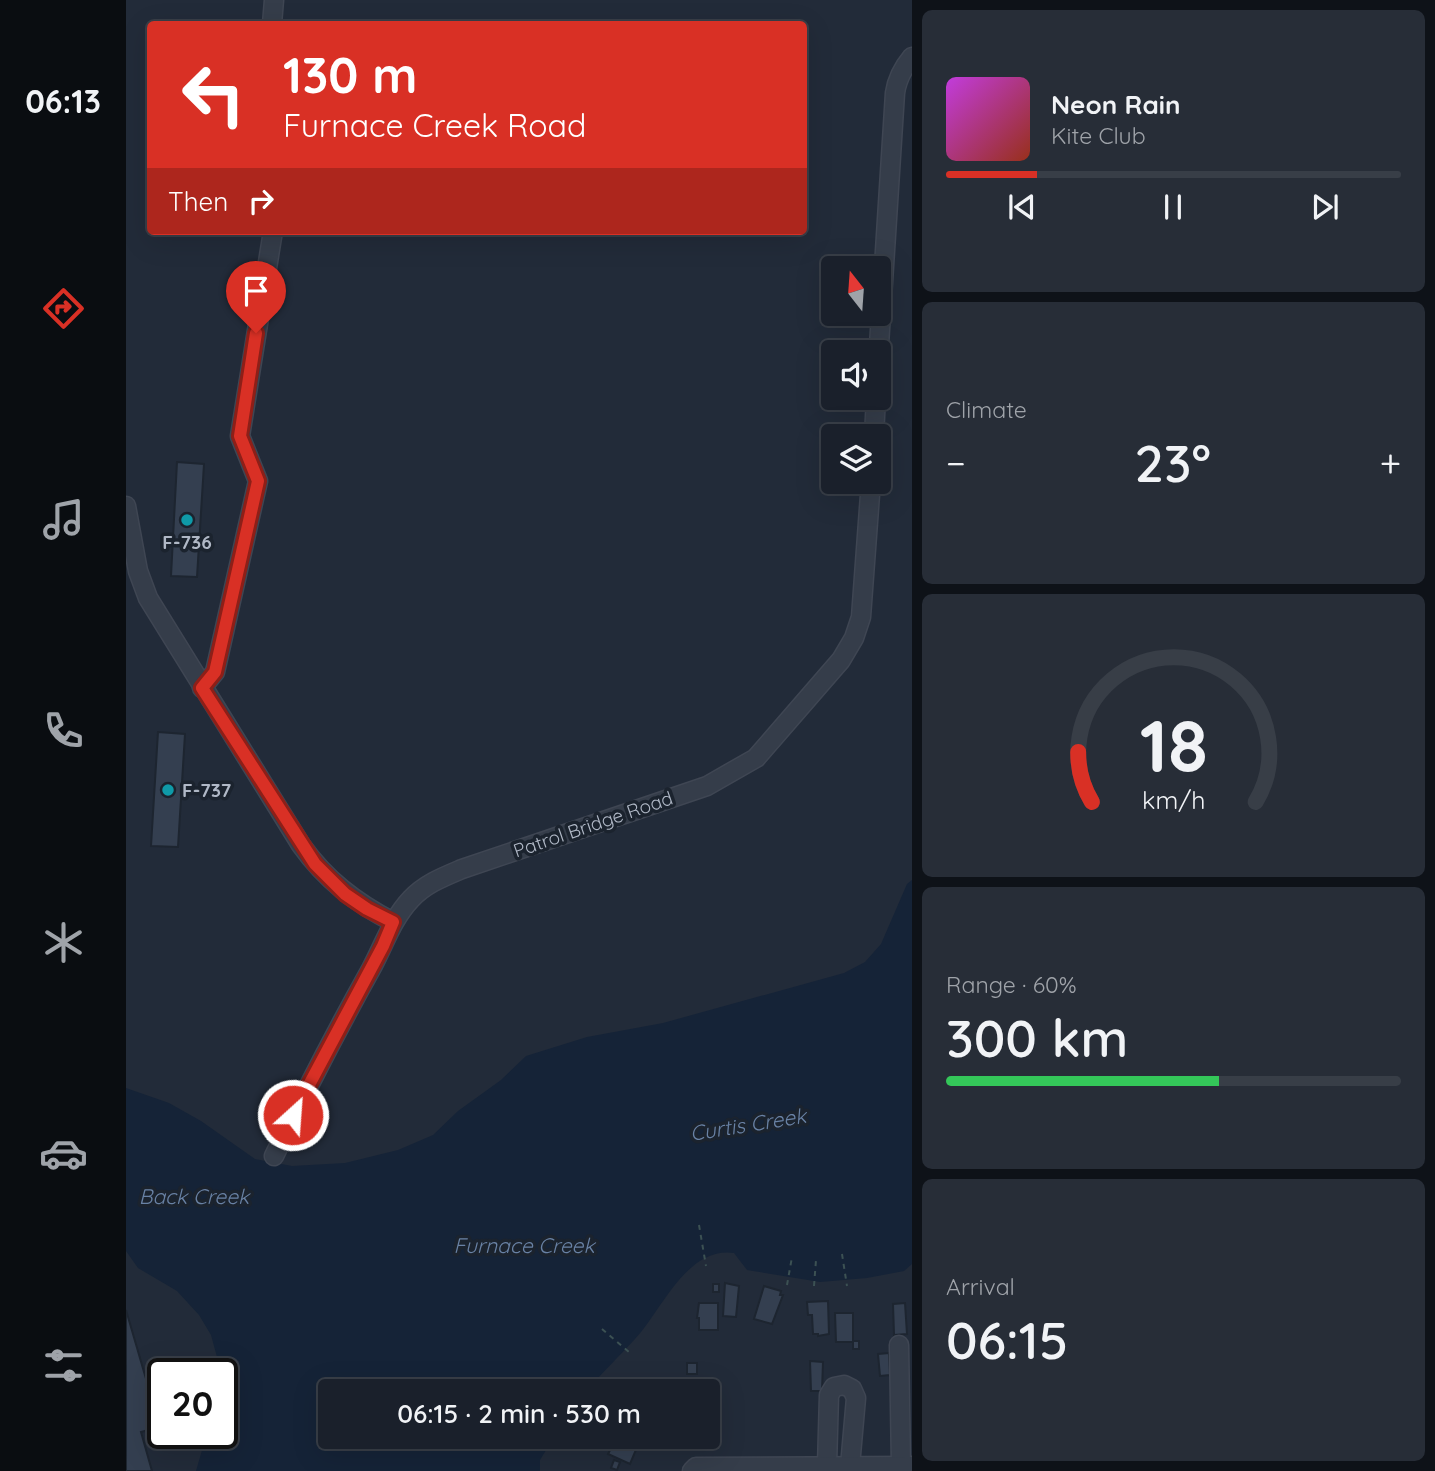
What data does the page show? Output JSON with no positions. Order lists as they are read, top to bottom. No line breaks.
{"streets":{"street":["Patrol Bridge Road"]},"water":["Curtis Creek","Back Creek","Furnace Creek"],"places":["F-736","F-737"],"north":"top","page":{"tabs":"06:13","turn":["130 m","Furnace Creek Road"],"song":["Neon Rain","Kite Club"],"then":"Then","tile":["Climate",["Range · 60%","300 km"],["Arrival","06:15"]],"heat":["−","23°","+"],"limit":"20","trip":"06:15 · 2 min · 530 m","gauge":["18","km/h"]}}
